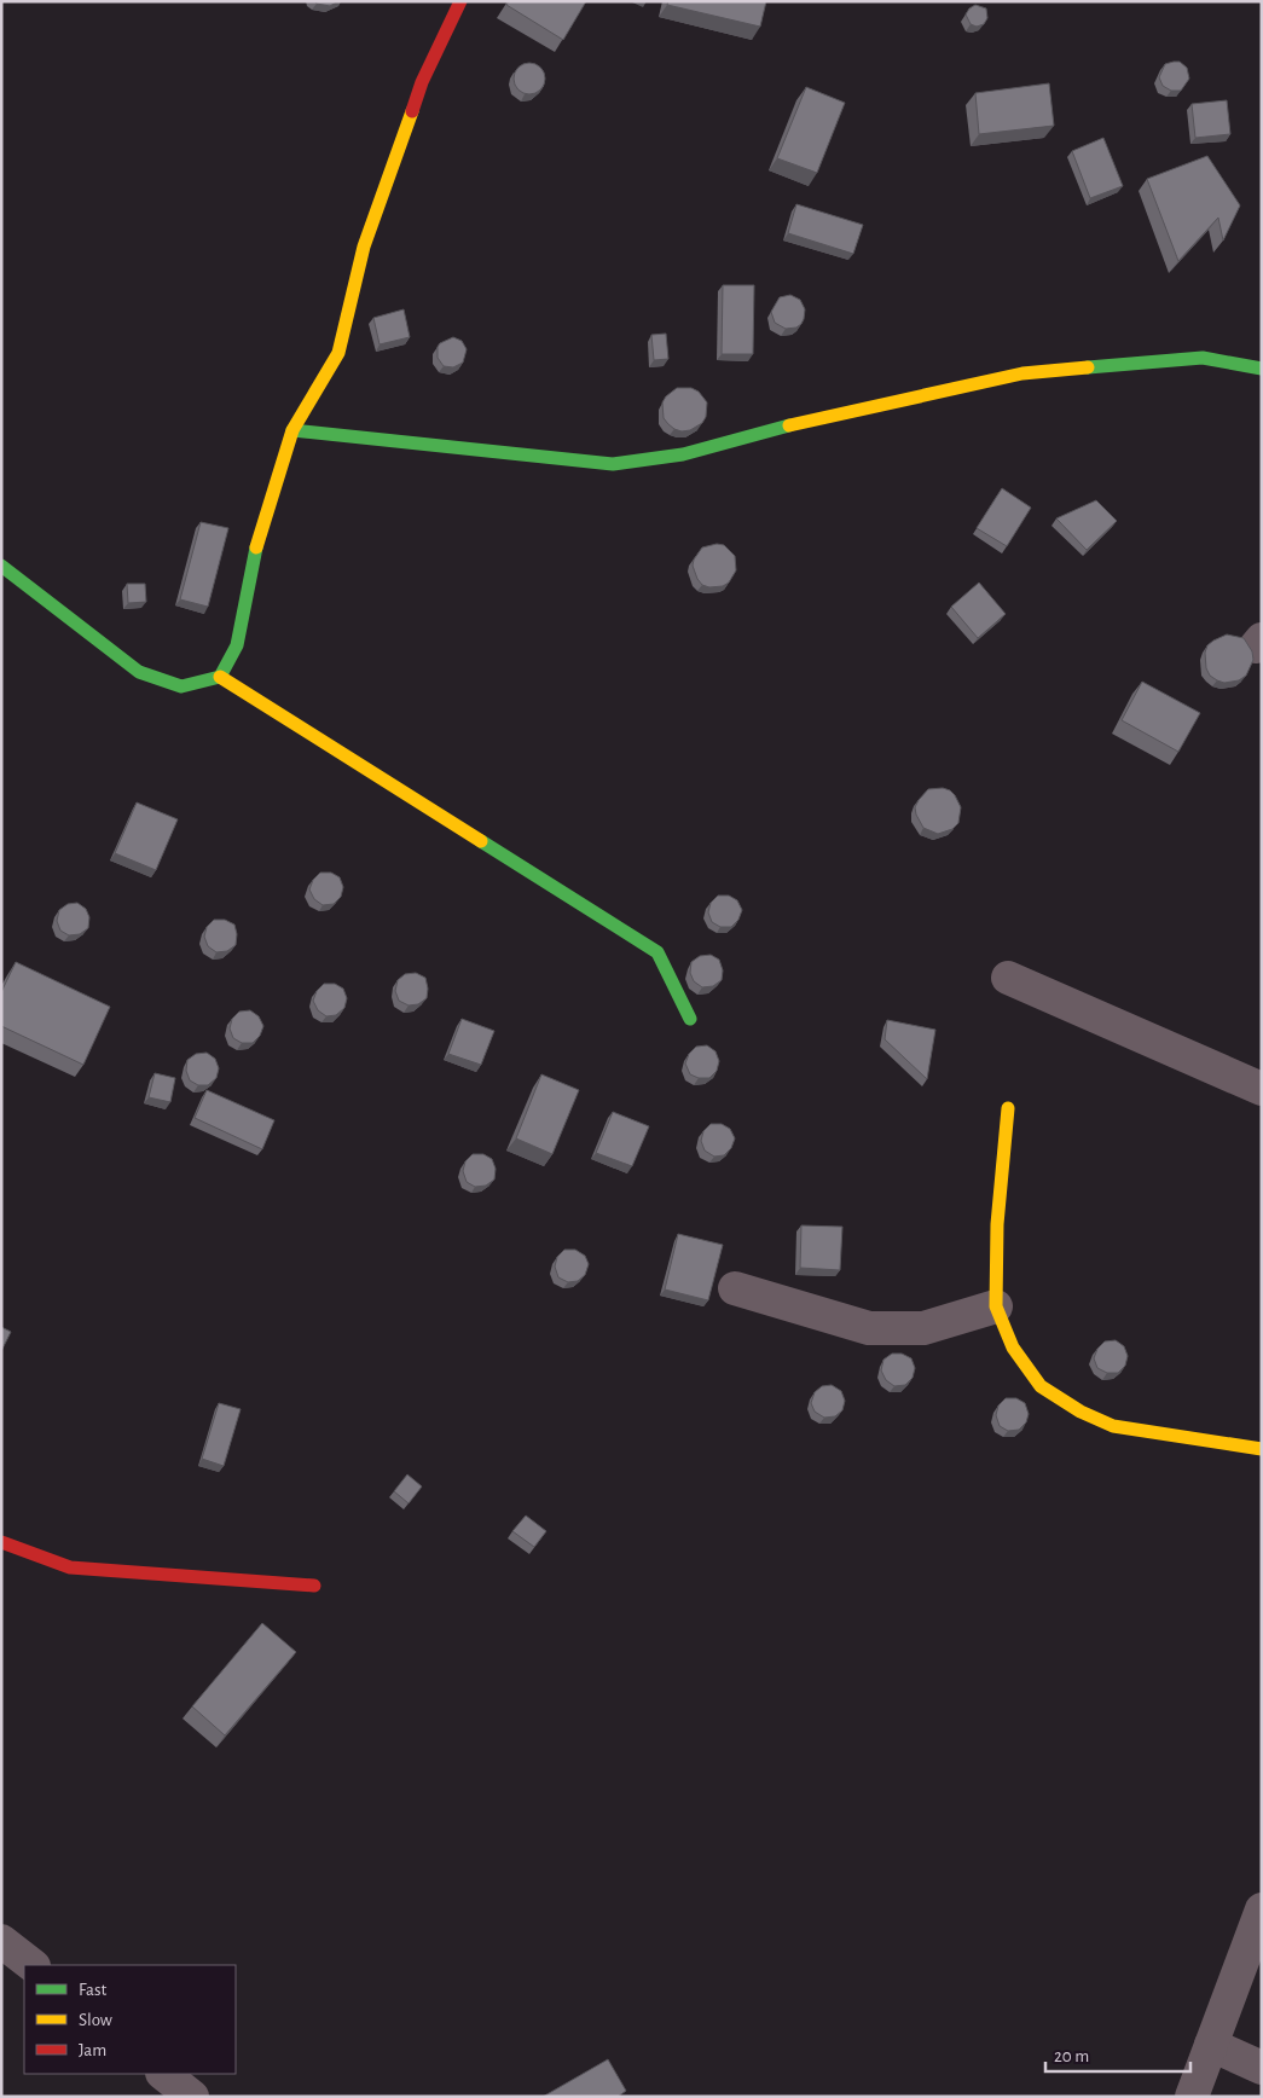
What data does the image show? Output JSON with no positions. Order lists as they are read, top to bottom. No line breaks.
{"legend":["Fast","Slow","Jam"],"scale_bar":"20 m"}
